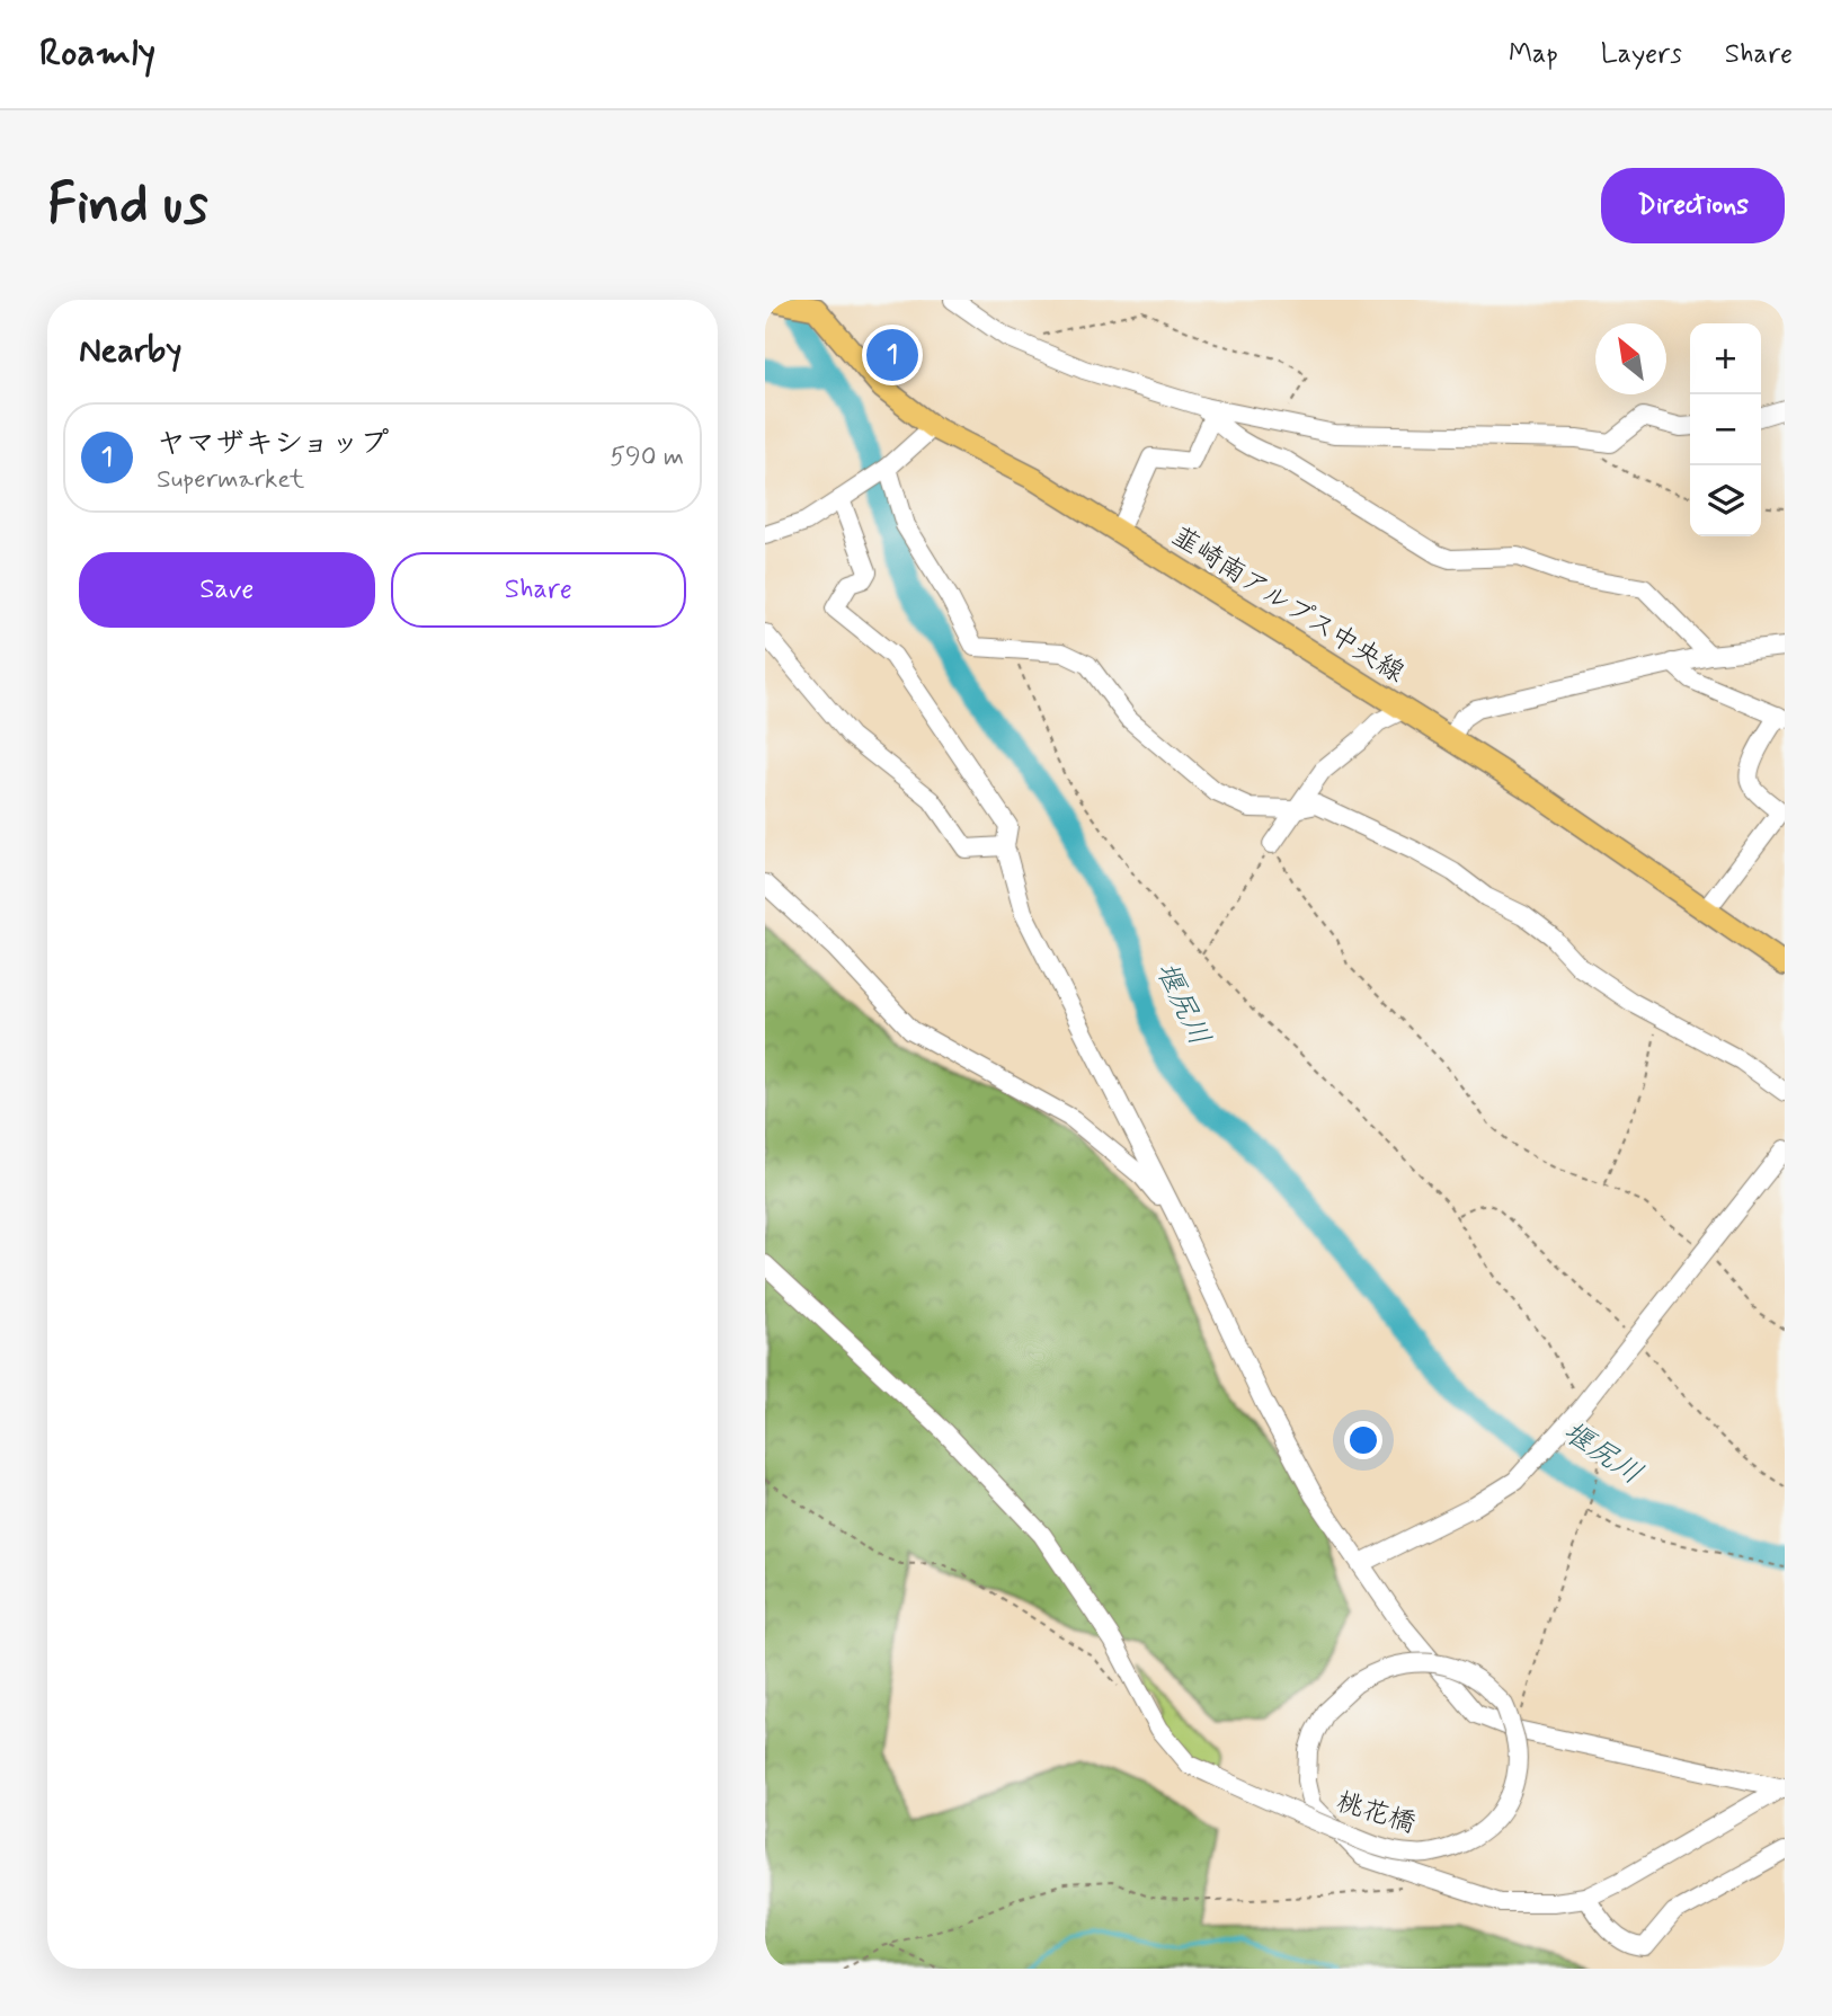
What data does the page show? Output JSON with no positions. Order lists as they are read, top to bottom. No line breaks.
{"streets":{"main road":["韮崎南アルプス中央線"],"street":["桃花橋"]},"water":["堰尻川"],"north":"top left","page":{"header":"Roamly","nav":["Map","Layers","Share"],"buttons":["Directions",["Save","Share"]],"title":"Find us","heading":"Nearby","map_buttons":["+","−"],"pins":"1","list":[{"mark":"1","name":"ヤマザキショップ","note":"Supermarket","value":"590 m"}]}}
